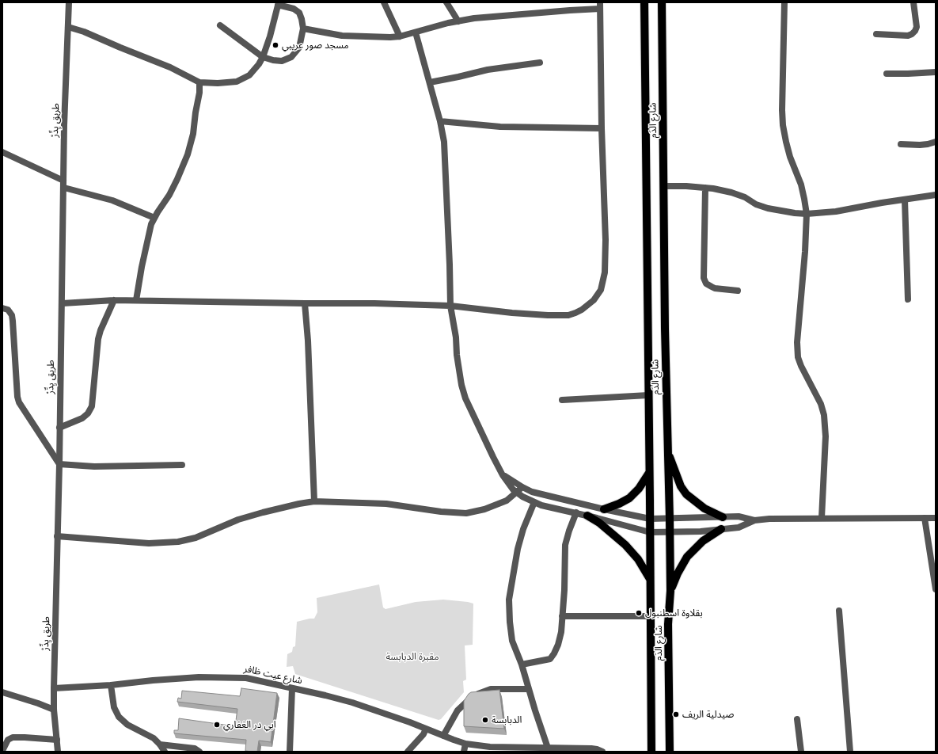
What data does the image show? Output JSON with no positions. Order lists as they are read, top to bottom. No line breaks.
{"streets":{"main road":["شارع الدَم"],"street":["طريق يِدِّرْ","شارع عيت ظافر"]},"crossings":[["طريق يِدِّرْ","شارع عيت ظافر"]],"parks":["مقبرة الدبابسة"],"places":["مسجد صور عريبي","بقلاوة اسطنبول","صيدلية الريف","الدبابسة","ابي در الغفاري"]}
